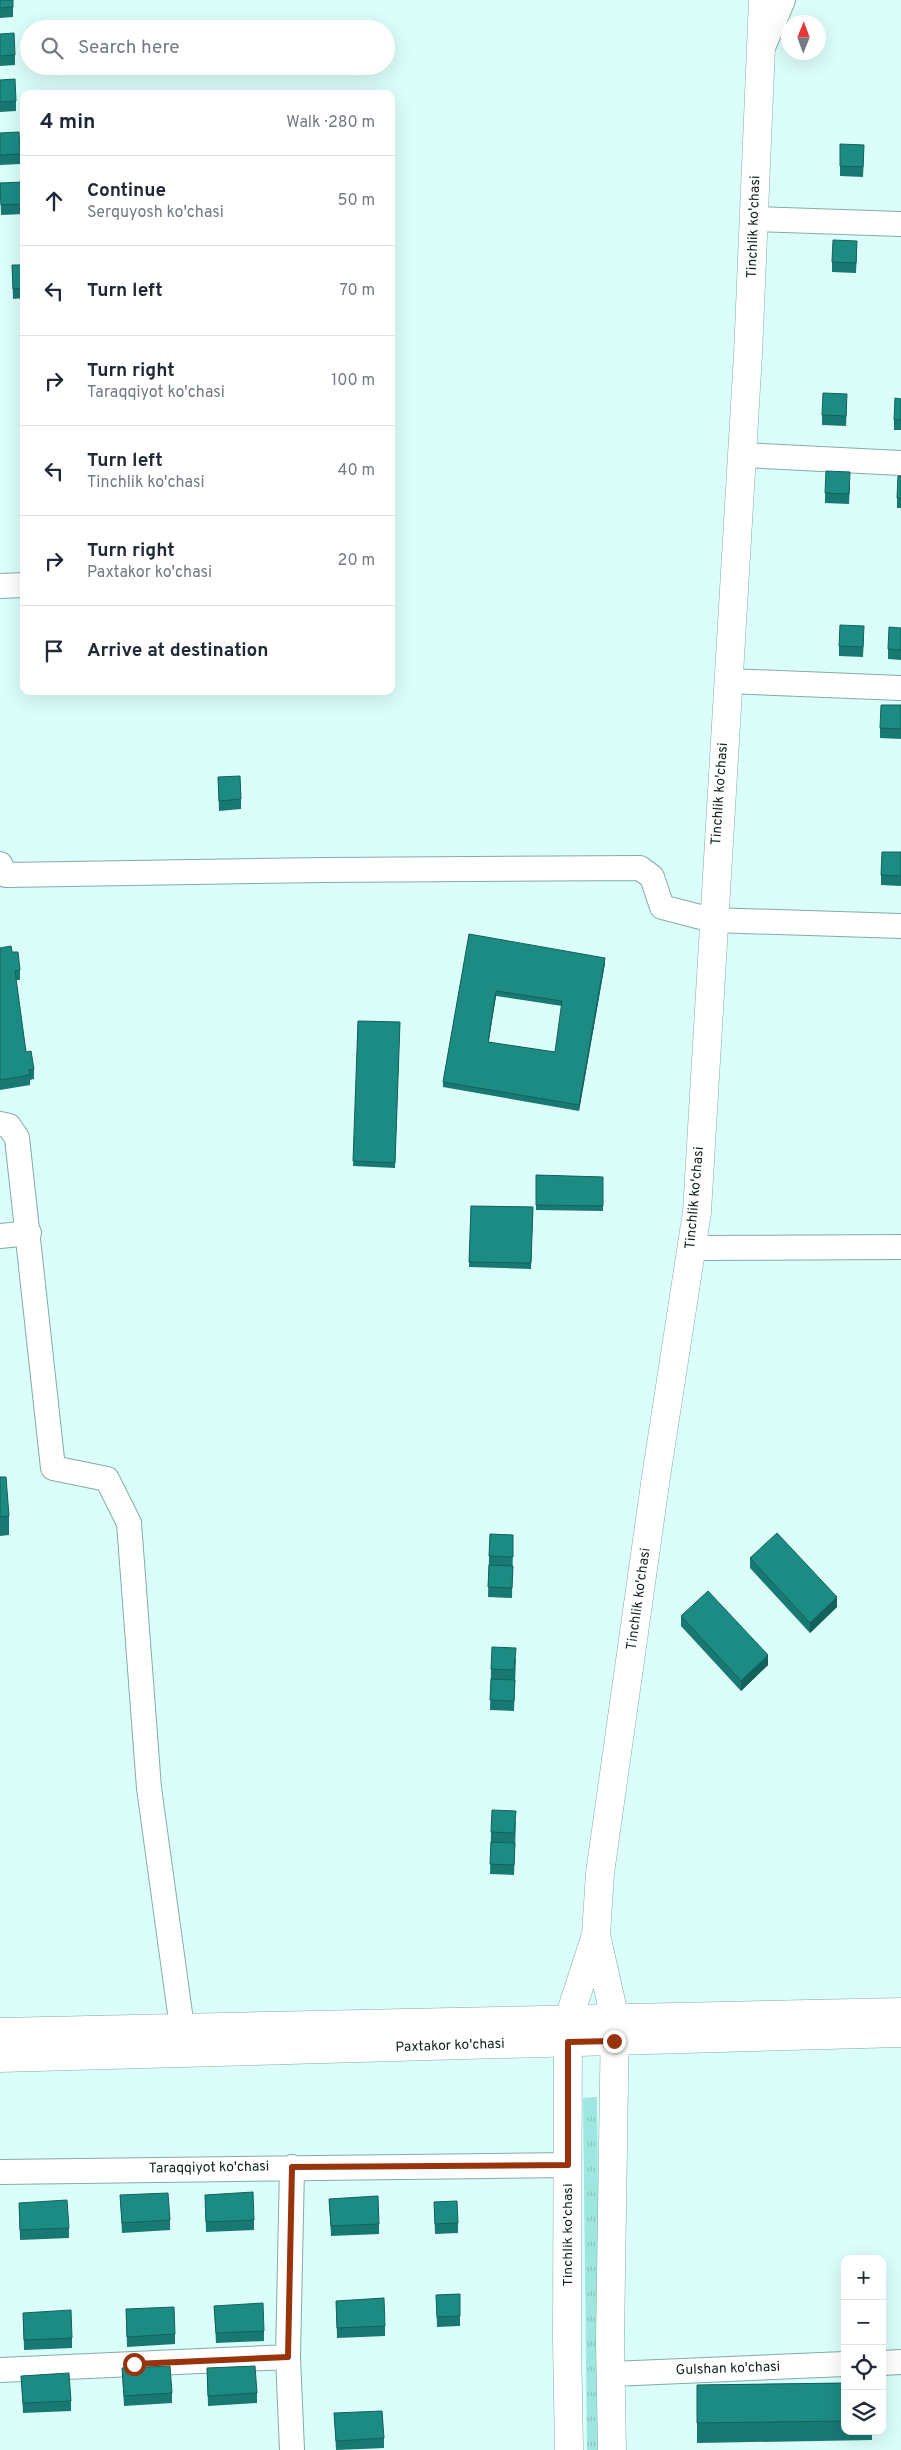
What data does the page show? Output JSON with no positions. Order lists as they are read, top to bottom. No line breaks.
{"streets":{"main road":["Tinchlik ko'chasi","Paxtakor ko'chasi"],"street":["Taraqqiyot ko'chasi","Gulshan ko'chasi"]},"crossings":[["Tinchlik ko'chasi","Paxtakor ko'chasi"],["Tinchlik ko'chasi","Taraqqiyot ko'chasi"],["Tinchlik ko'chasi","Gulshan ko'chasi"]],"north":"top","page":{"search":"Search here","heading":["4 min","Walk · 280 m"],"list":[["Continue","Serquyosh ko'chasi","50 m"],["Turn left","70 m"],["Turn right","Taraqqiyot ko'chasi","100 m"],["Turn left","Tinchlik ko'chasi","40 m"],["Turn right","Paxtakor ko'chasi","20 m"],"Arrive at destination"],"map_buttons":["+","−"]}}
